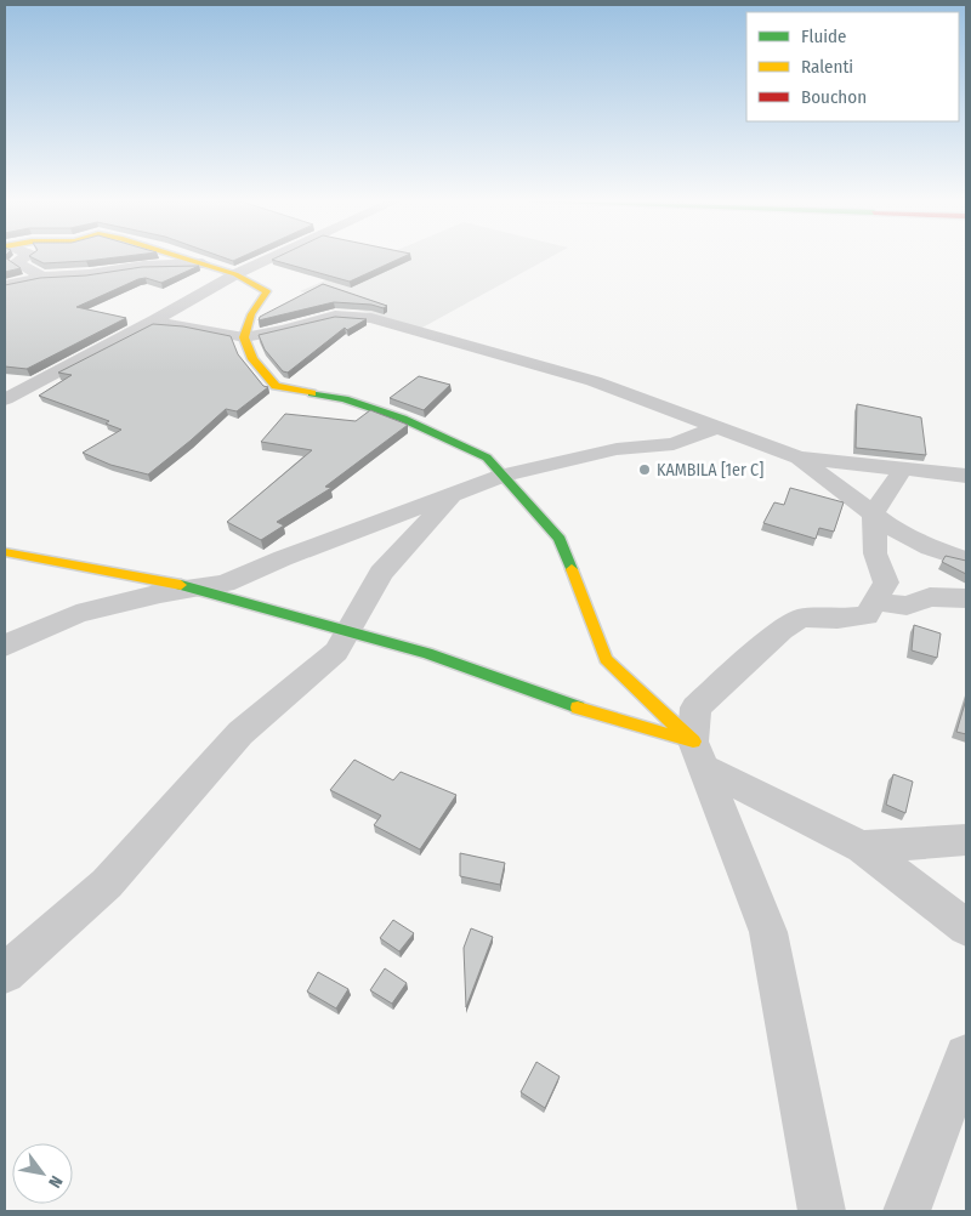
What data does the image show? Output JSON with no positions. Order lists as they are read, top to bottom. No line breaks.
{"places":["KAMBILA [1er C]"],"legend":["Fluide","Ralenti","Bouchon"],"north":"bottom right"}
